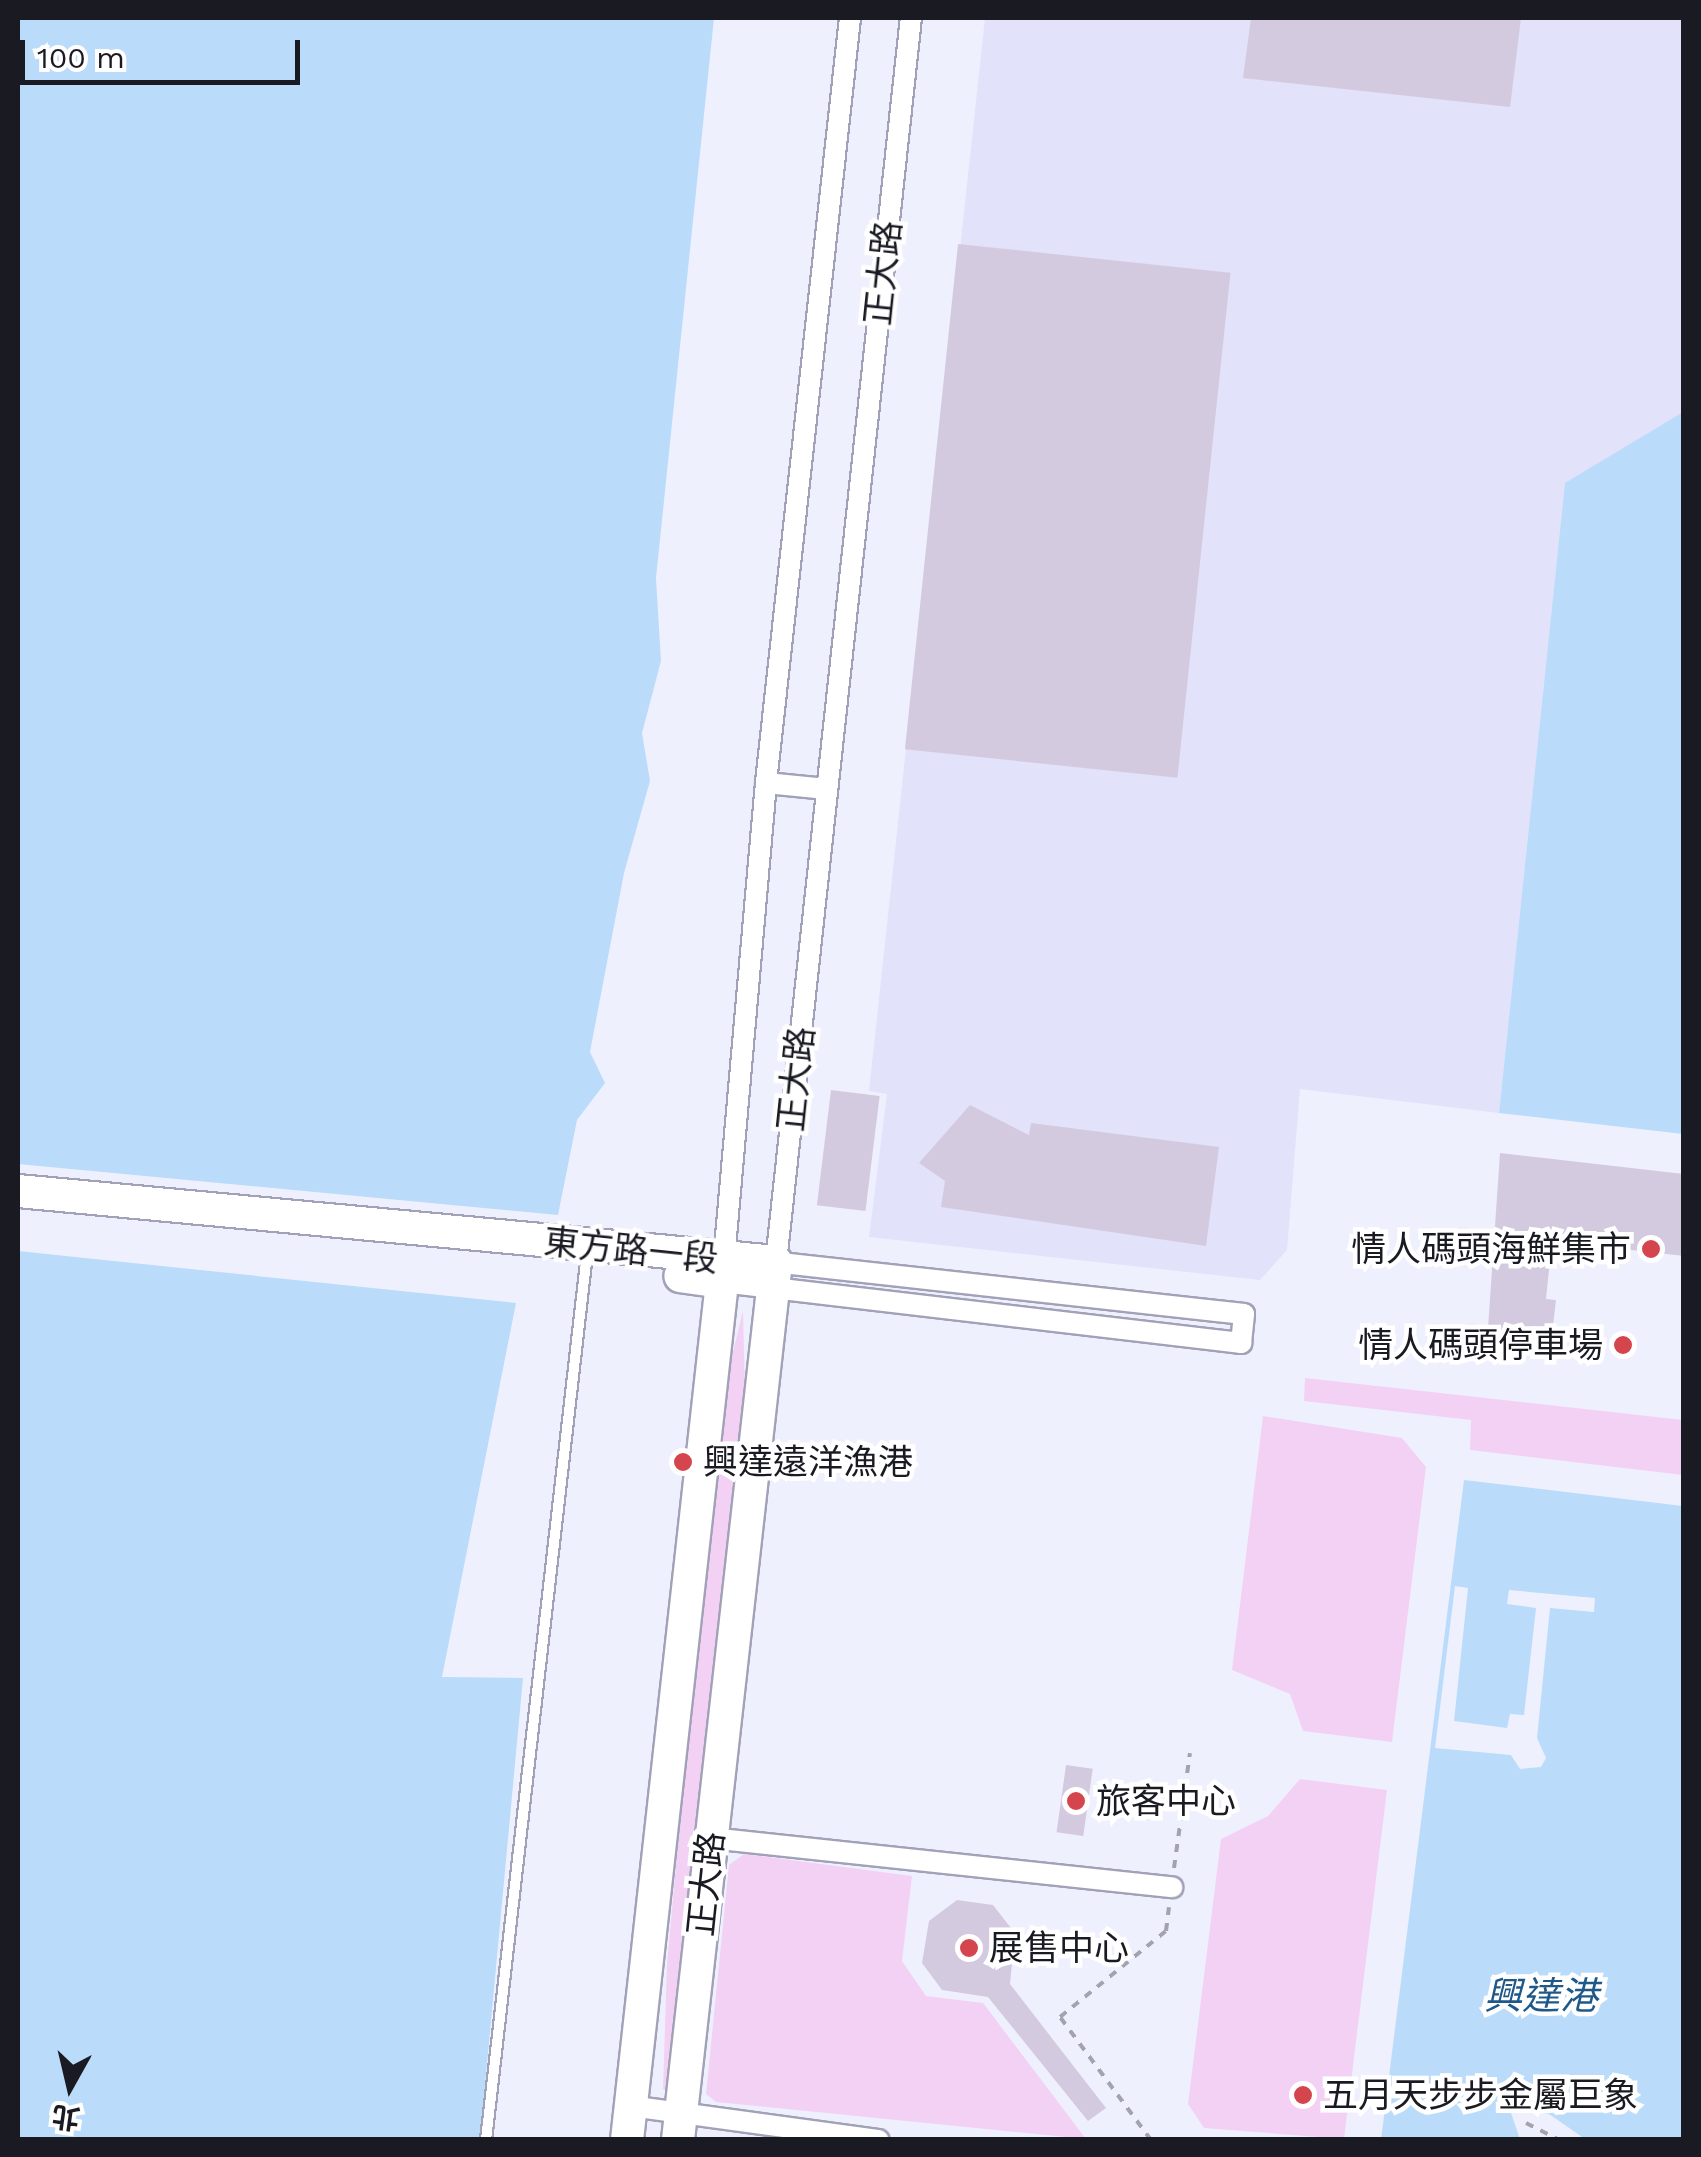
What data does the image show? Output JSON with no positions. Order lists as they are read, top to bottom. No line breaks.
{"streets":{"main road":["正大路","東方路一段"]},"crossings":[["正大路","東方路一段"]],"water":["興達港"],"places":["情人碼頭海鮮集市","情人碼頭停車場","興達遠洋漁港","旅客中心","展售中心","五月天步步金屬巨象"],"scale_bar":"100 m","north":"bottom"}
